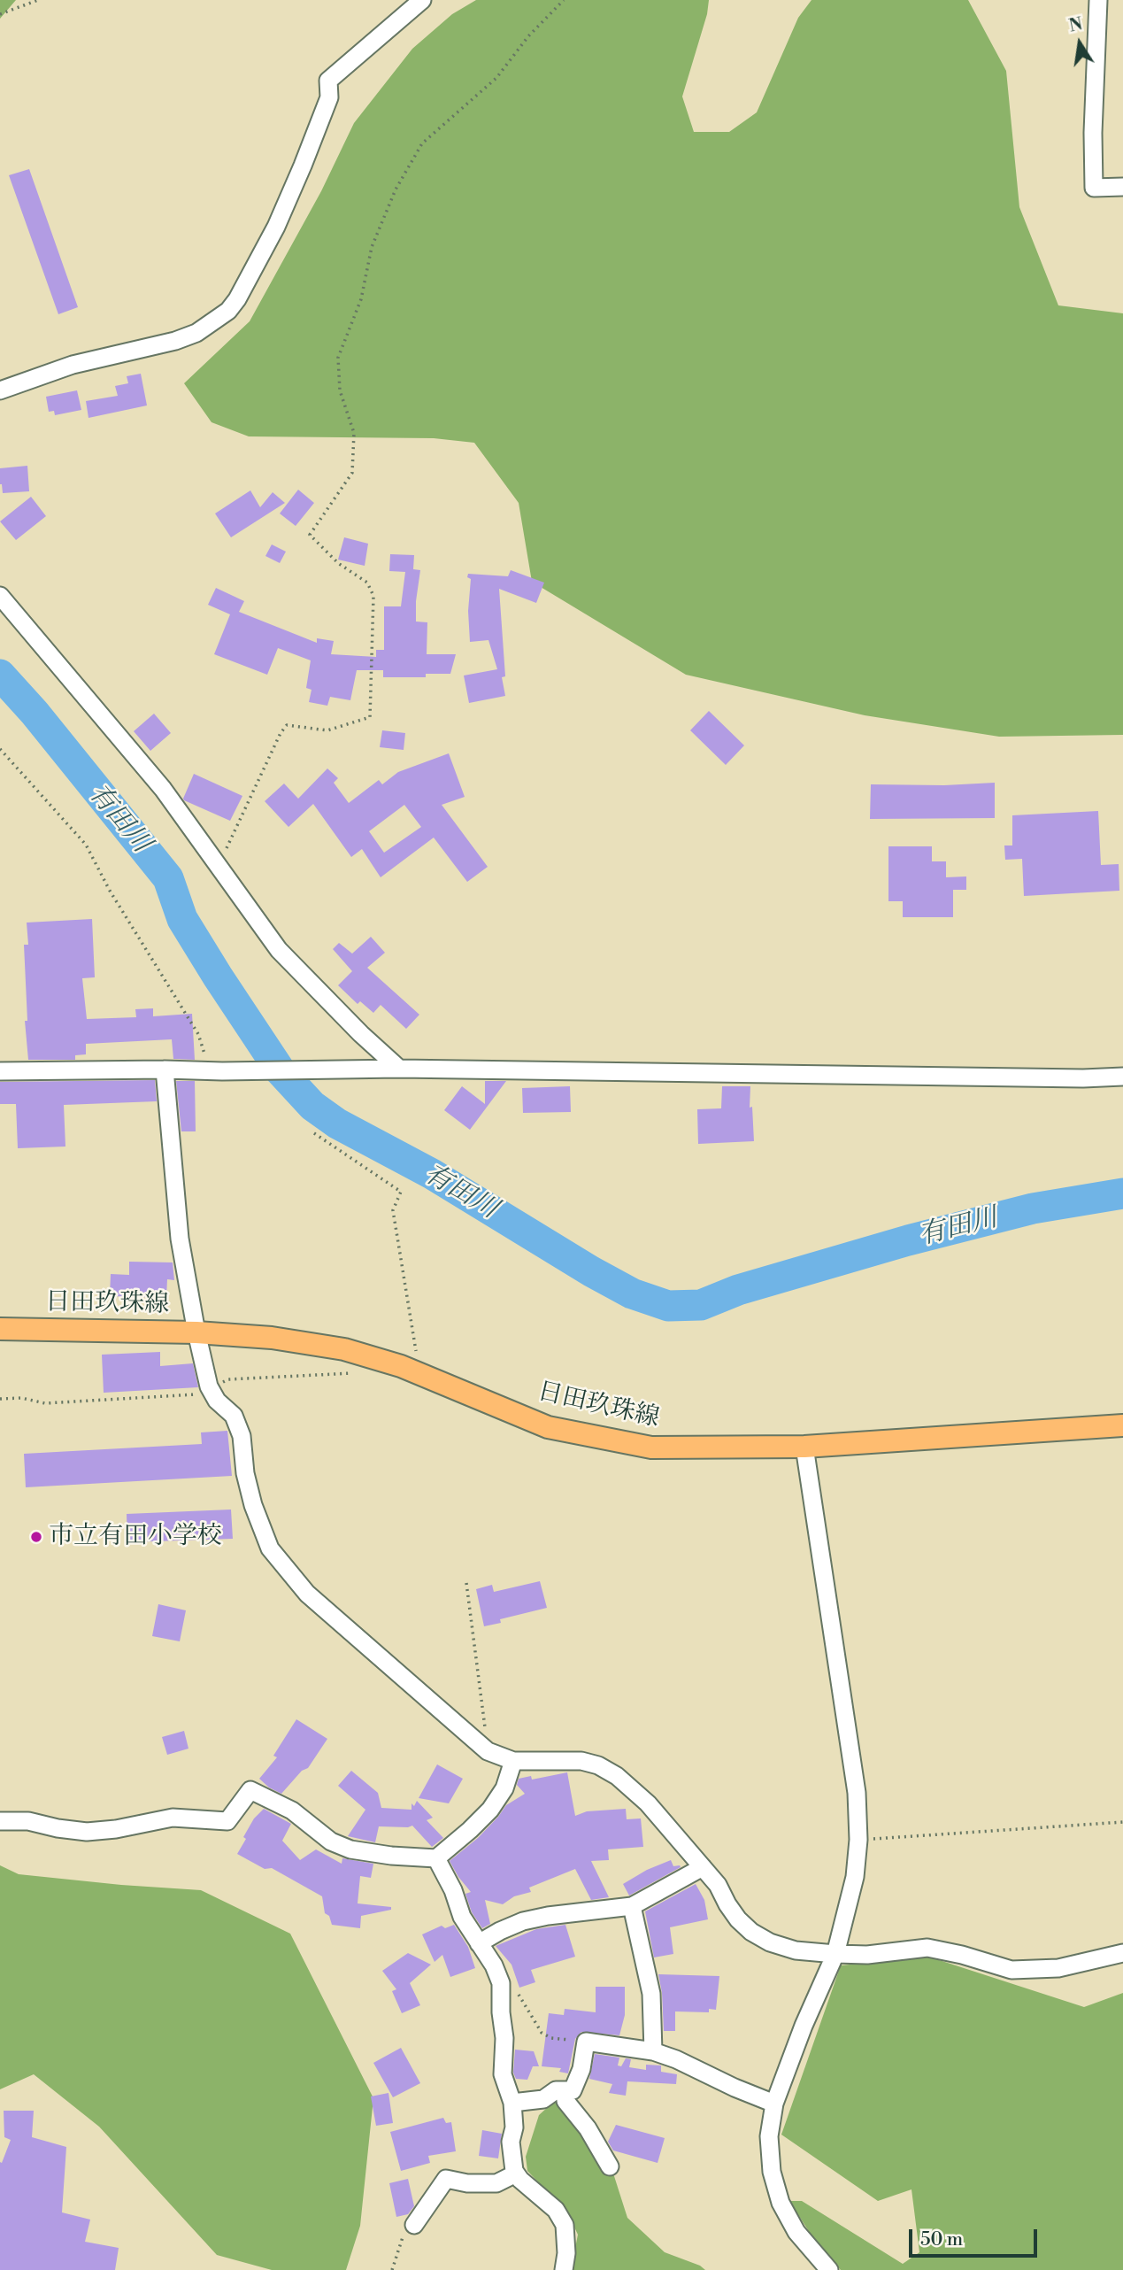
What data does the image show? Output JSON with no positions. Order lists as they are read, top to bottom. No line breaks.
{"streets":{"main road":["日田玖珠線"]},"water":["有田川"],"places":["市立有田小学校"],"scale_bar":"50 m","north":"top"}
